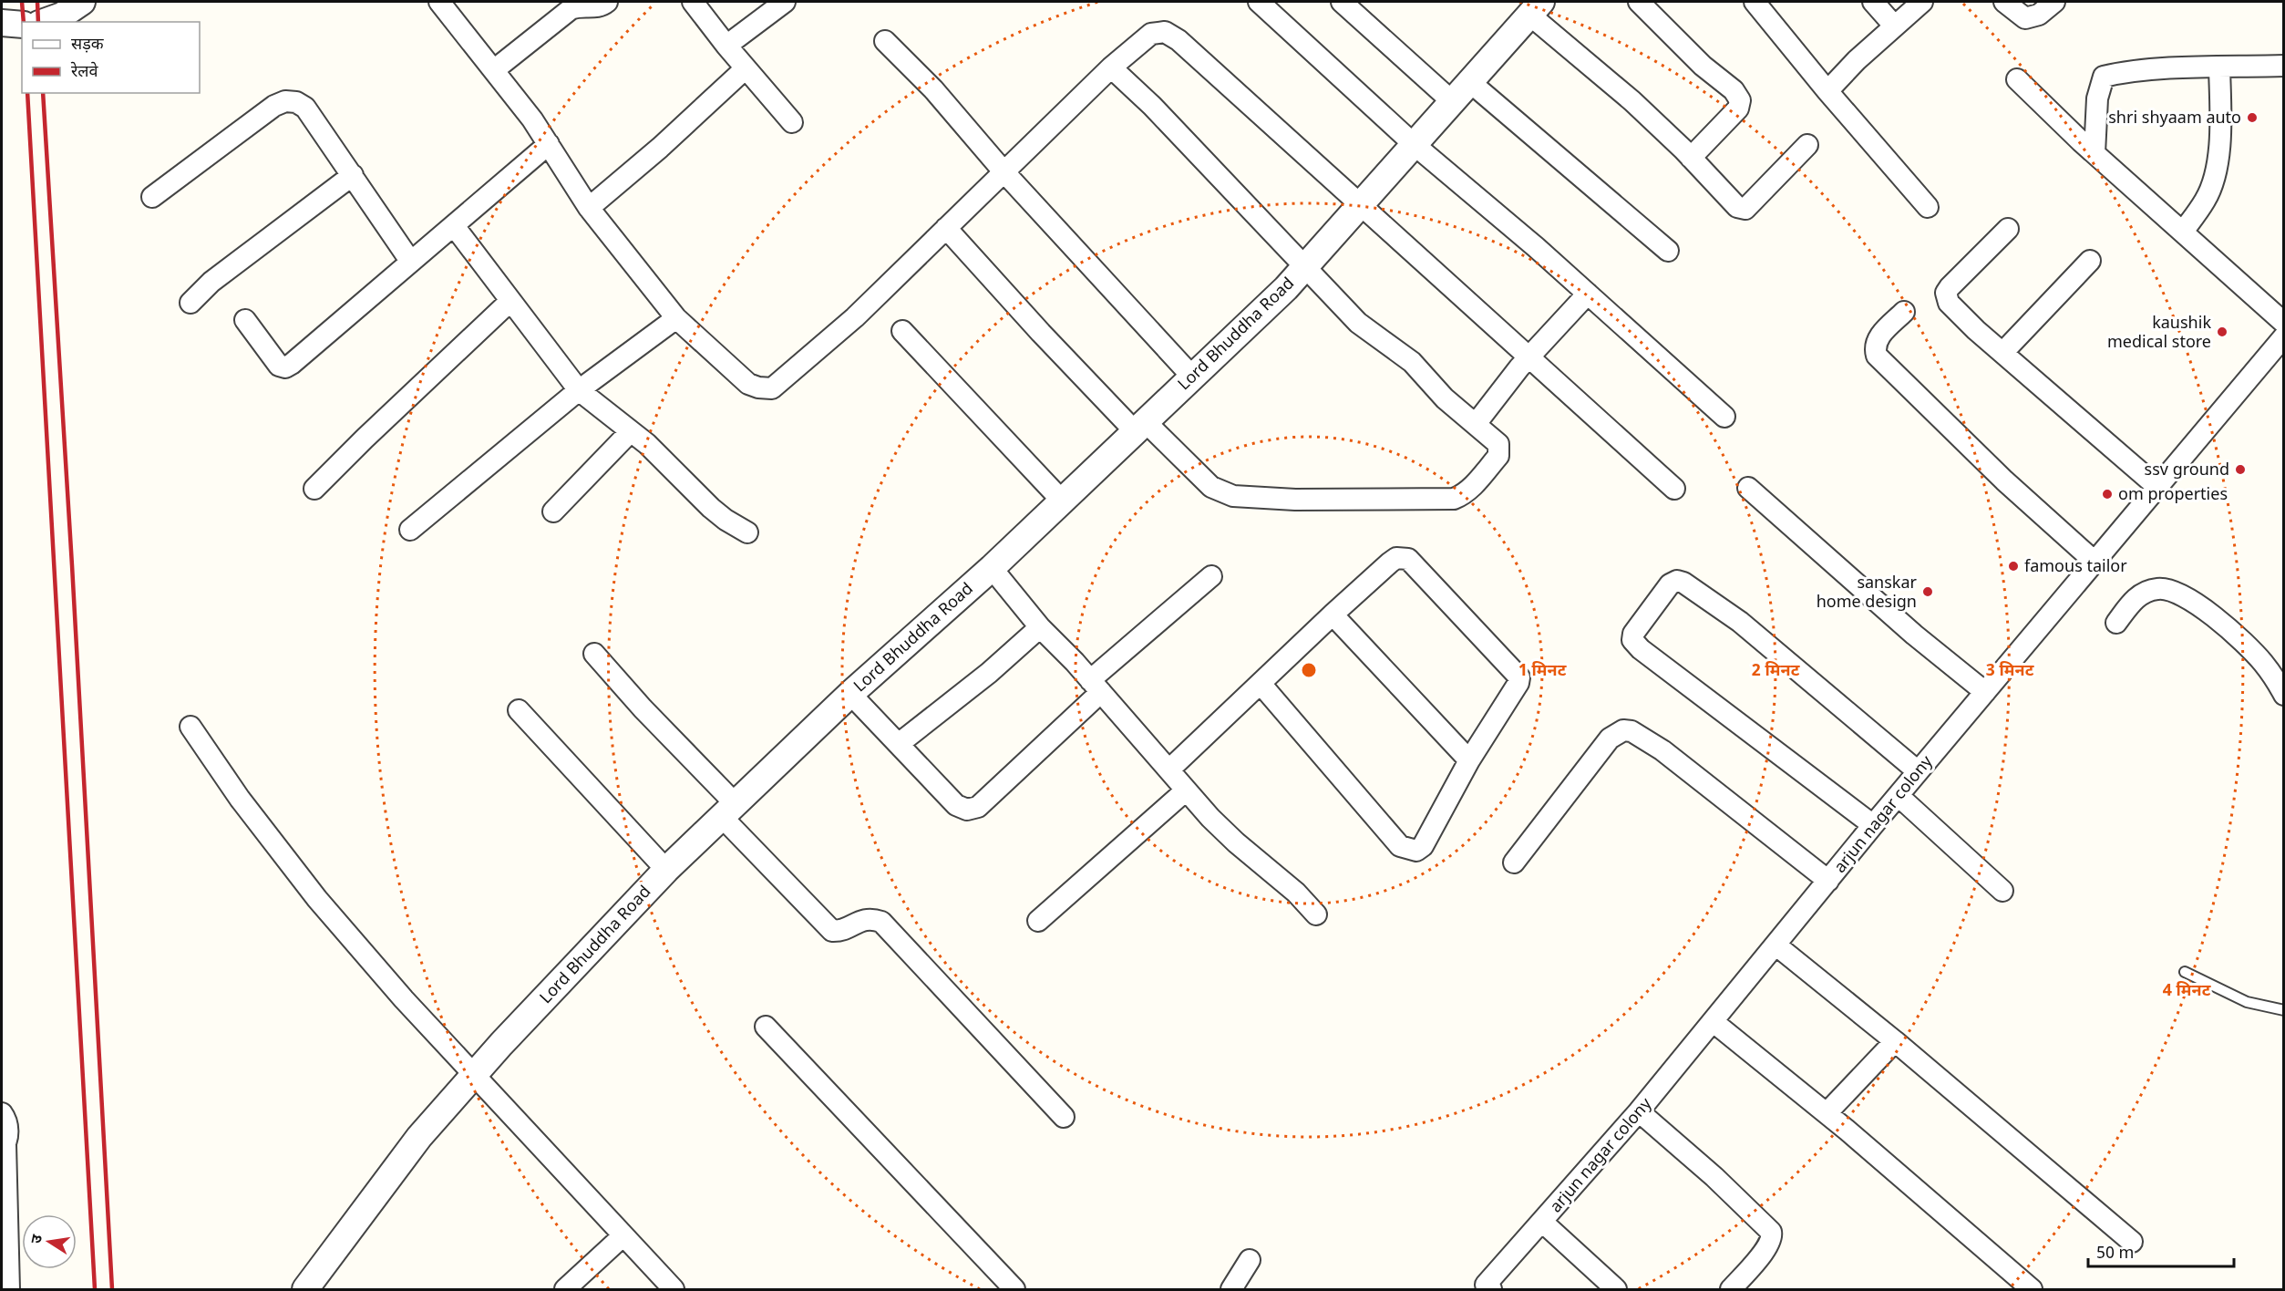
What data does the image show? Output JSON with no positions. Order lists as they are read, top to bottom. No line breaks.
{"streets":{"street":["Lord Bhuddha Road","arjun nagar colony"]},"places":["shri shyaam auto","kaushik medical store","ssv ground","om properties","famous tailor","sanskar home design"],"legend":["सड़क","रेलवे"],"scale_bar":"50 m","north":"left","rings":["1 मिनट","2 मिनट","3 मिनट","4 मिनट"]}
